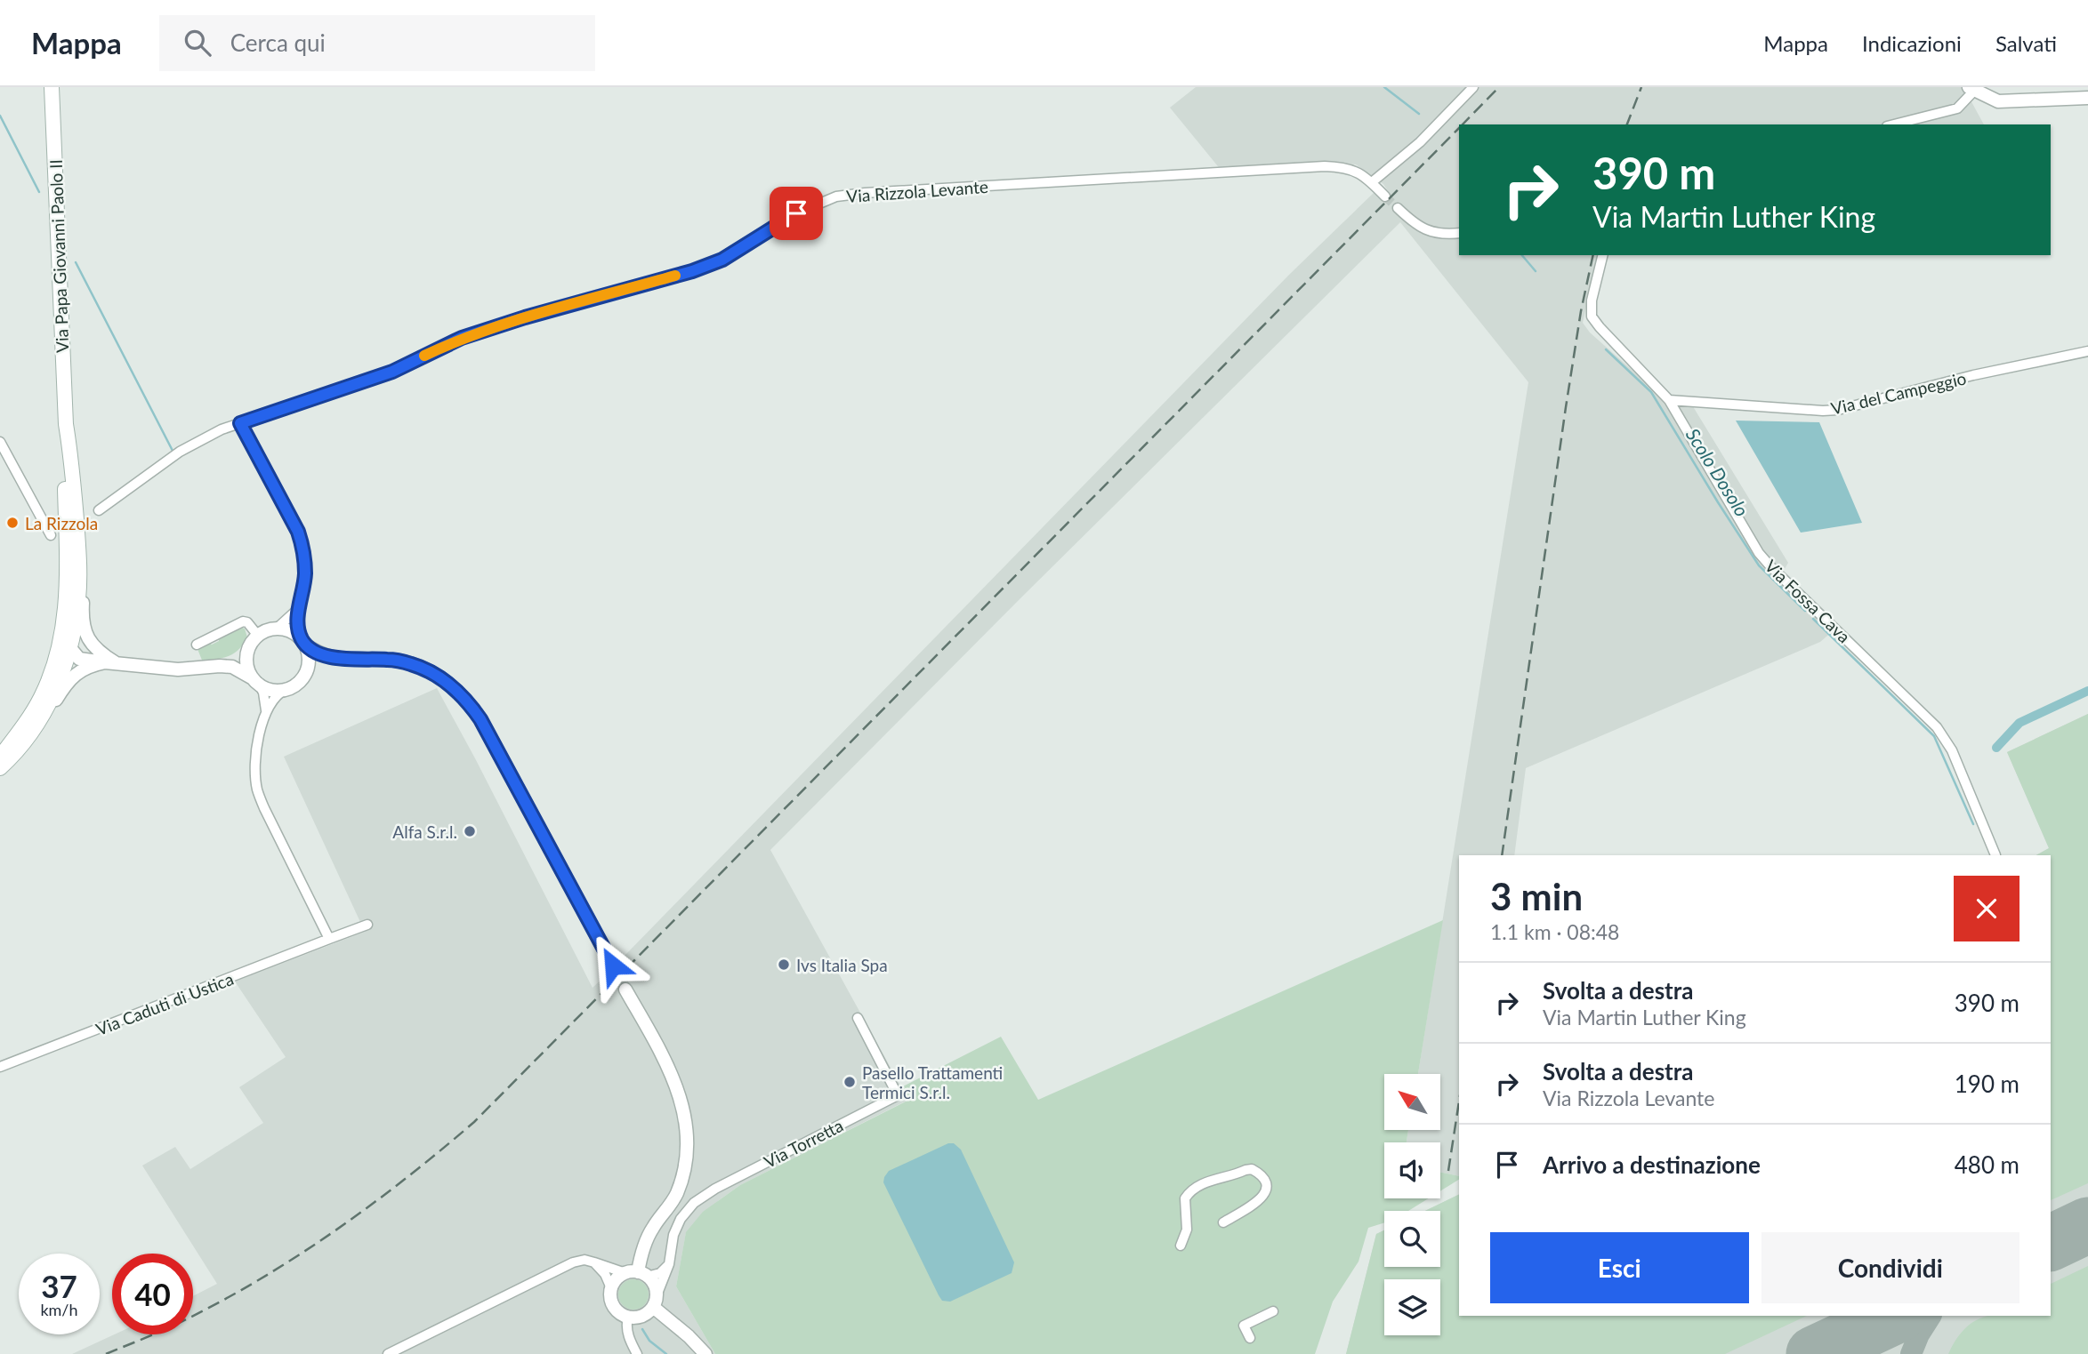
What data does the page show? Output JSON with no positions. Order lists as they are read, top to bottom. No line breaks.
{"streets":{"main road":["Via Papa Giovanni Paolo II"],"street":["Via Rizzola Levante","Via del Campeggio","Via Fossa Cava","Via Caduti di Ustica","Via Torretta"]},"crossings":[["Via del Campeggio","Via Fossa Cava"]],"water":["Scolo Dosolo"],"places":["La Rizzola","Alfa S.r.l.","Ivs Italia Spa","Pasello Trattamenti Termici S.r.l."],"north":"top left","page":{"header":"Mappa","search":"Cerca qui","nav":["Mappa","Indicazioni","Salvati"],"turn":["390 m","Via Martin Luther King"],"heading":["3 min","1.1 km · 08:48"],"list":[{"name":"Svolta a destra","note":"Via Martin Luther King","value":"390 m"},{"name":"Svolta a destra","note":"Via Rizzola Levante","value":"190 m"},{"name":"Arrivo a destinazione","value":"480 m"}],"buttons":["Esci","Condividi"],"speed":"37 km/h","limit":"40"}}
